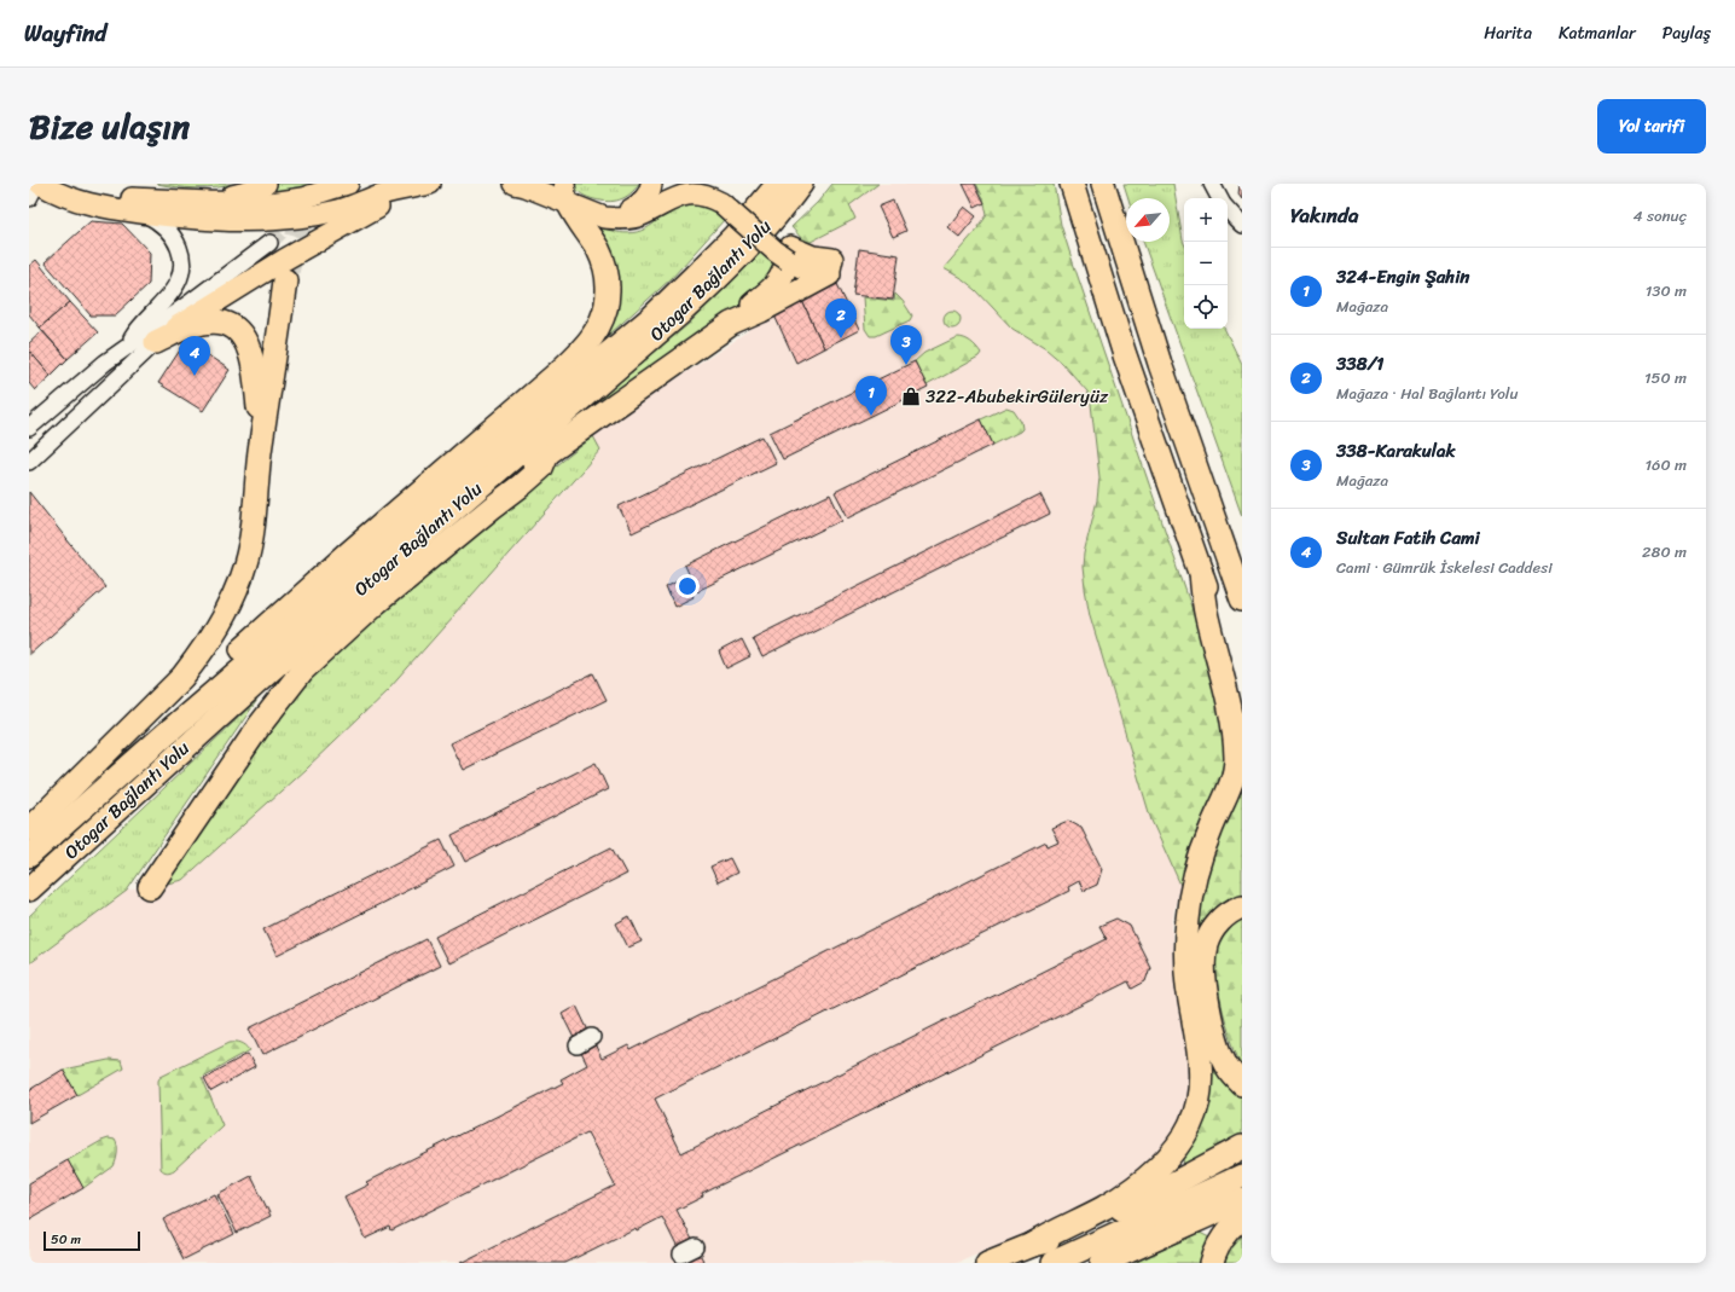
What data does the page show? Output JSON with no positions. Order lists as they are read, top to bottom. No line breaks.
{"streets":{"highway":["Otogar Bağlantı Yolu"]},"places":{"shop":["322-AbubekirGüleryüz"]},"scale_bar":"50 m","north":"bottom left","page":{"header":"Wayfind","nav":["Harita","Katmanlar","Paylaş"],"title":"Bize ulaşın","buttons":"Yol tarifi","heading":["Yakında","4 sonuç"],"map_buttons":["+","−"],"list":[{"mark":"1","name":"324-Engin Şahin","note":"Mağaza","value":"130 m"},{"mark":"2","name":"338/1","note":"Mağaza · Hal Bağlantı Yolu","value":"150 m"},{"mark":"3","name":"338-Karakulak","note":"Mağaza","value":"160 m"},{"mark":"4","name":"Sultan Fatih Cami","note":"Cami · Gümrük İskelesi Caddesi","value":"280 m"}],"pins":["2","3","4","1"],"scale":"50 m"}}
